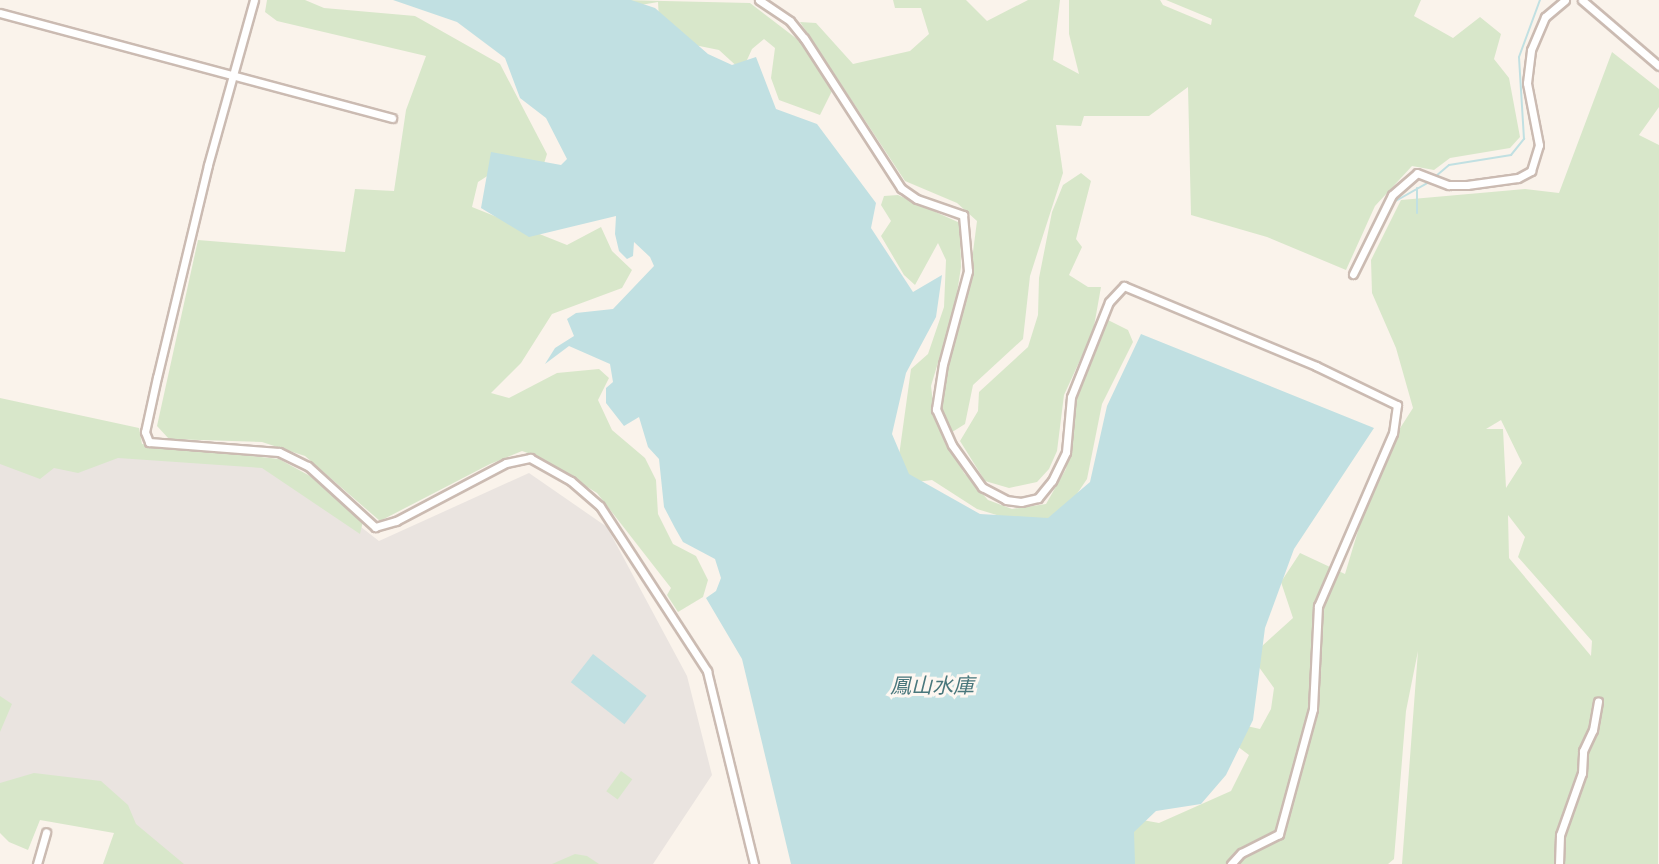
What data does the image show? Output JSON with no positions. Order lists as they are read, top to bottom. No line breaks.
{"water":["鳳山水庫"]}
